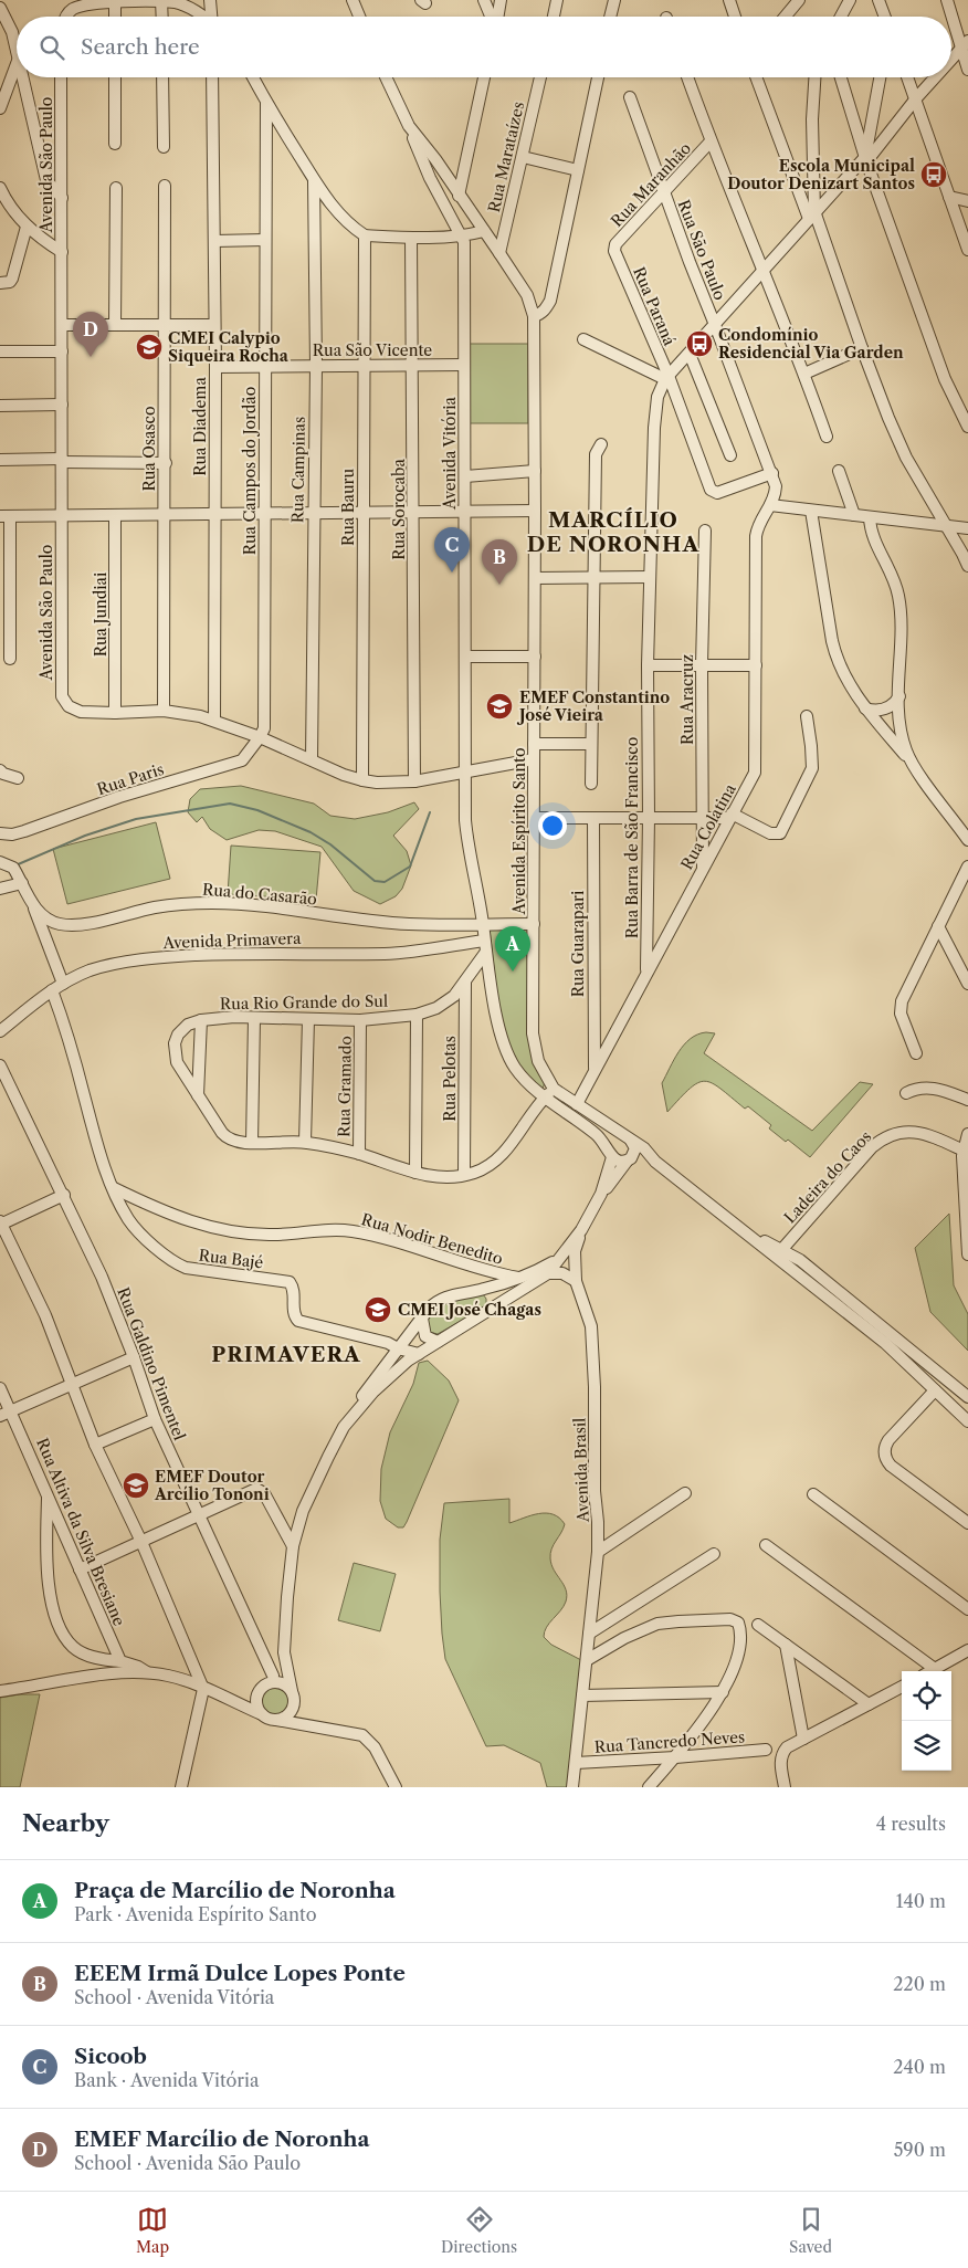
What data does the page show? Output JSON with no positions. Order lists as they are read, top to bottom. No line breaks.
{"streets":{"street":["Rua Marataízes","Avenida São Paulo","Rua Maranhão","Rua São Paulo","Rua Paraná","Rua São Vicente","Rua Diadema","Rua Osasco","Avenida Vitória","Rua Campinas","Rua Campos do Jordão","Rua Bauru","Rua Sorocaba","Rua Jundiai","Rua Aracruz","Rua Paris","Rua Colatina","Avenida Espírito Santo","Rua Barra de São Francisco","Rua do Casarão","Avenida Primavera","Rua Guarapari","Rua Rio Grande do Sul","Rua Pelotas","Rua Gramado","Ladeira do Caos","Rua Nodir Benedito","Rua Bajé","Rua Galdino Pimentel","Avenida Brasil","Rua Altiva da Silva Bresiane","Rua Tancredo Neves"]},"crossings":[["Rua Marataízes","Avenida Espírito Santo"],["Avenida São Paulo","Rua Diadema"],["Avenida São Paulo","Rua Osasco"],["Avenida São Paulo","Avenida Vitória"],["Avenida São Paulo","Rua Campinas"],["Avenida São Paulo","Rua Campos do Jordão"],["Avenida São Paulo","Rua Bauru"],["Avenida São Paulo","Rua Sorocaba"],["Avenida São Paulo","Rua Jundiai"],["Avenida São Paulo","Rua Paris"],["Avenida São Paulo","Avenida Espírito Santo"],["Rua Maranhão","Rua São Paulo"],["Rua Maranhão","Rua Paraná"],["Rua São Paulo","Rua Paraná"],["Rua São Paulo","Rua Colatina"],["Rua Paraná","Rua Barra de São Francisco"],["Rua São Vicente","Rua Diadema"],["Rua São Vicente","Avenida Vitória"],["Rua São Vicente","Rua Campinas"],["Rua São Vicente","Rua Campos do Jordão"],["Rua São Vicente","Rua Bauru"],["Rua São Vicente","Rua Sorocaba"],["Avenida Vitória","Avenida Espírito Santo"],["Avenida Vitória","Rua do Casarão"],["Avenida Vitória","Avenida Primavera"],["Avenida Vitória","Rua Rio Grande do Sul"],["Rua Campos do Jordão","Rua Paris"],["Rua Aracruz","Rua Colatina"],["Rua Colatina","Avenida Espírito Santo"],["Rua Colatina","Rua Barra de São Francisco"],["Rua Colatina","Rua Guarapari"],["Avenida Primavera","Rua Rio Grande do Sul"],["Avenida Primavera","Rua Bajé"],["Rua Rio Grande do Sul","Rua Pelotas"],["Rua Rio Grande do Sul","Rua Gramado"],["Rua Nodir Benedito","Rua Bajé"],["Avenida Brasil","Rua Tancredo Neves"]],"districts":["MARCÍLIO DE NORONHA","PRIMAVERA"],"places":{"bus stop":["Escola Municipal Doutor Denizart Santos","Condomínio Residencial Via Garden"],"school or university":["CMEI Calypio Siqueira Rocha","EMEF Constantino José Vieira","CMEI José Chagas","EMEF Doutor Arcílio Tononi"]},"page":{"search":"Search here","pins":["D","C","B","A"],"heading":["Nearby","4 results"],"list":[{"mark":"A","name":"Praça de Marcílio de Noronha","note":"Park · Avenida Espírito Santo","value":"140 m"},{"mark":"B","name":"EEEM Irmã Dulce Lopes Ponte","note":"School · Avenida Vitória","value":"220 m"},{"mark":"C","name":"Sicoob","note":"Bank · Avenida Vitória","value":"240 m"},{"mark":"D","name":"EMEF Marcílio de Noronha","note":"School · Avenida São Paulo","value":"590 m"}],"nav":["Map","Directions","Saved"]}}
